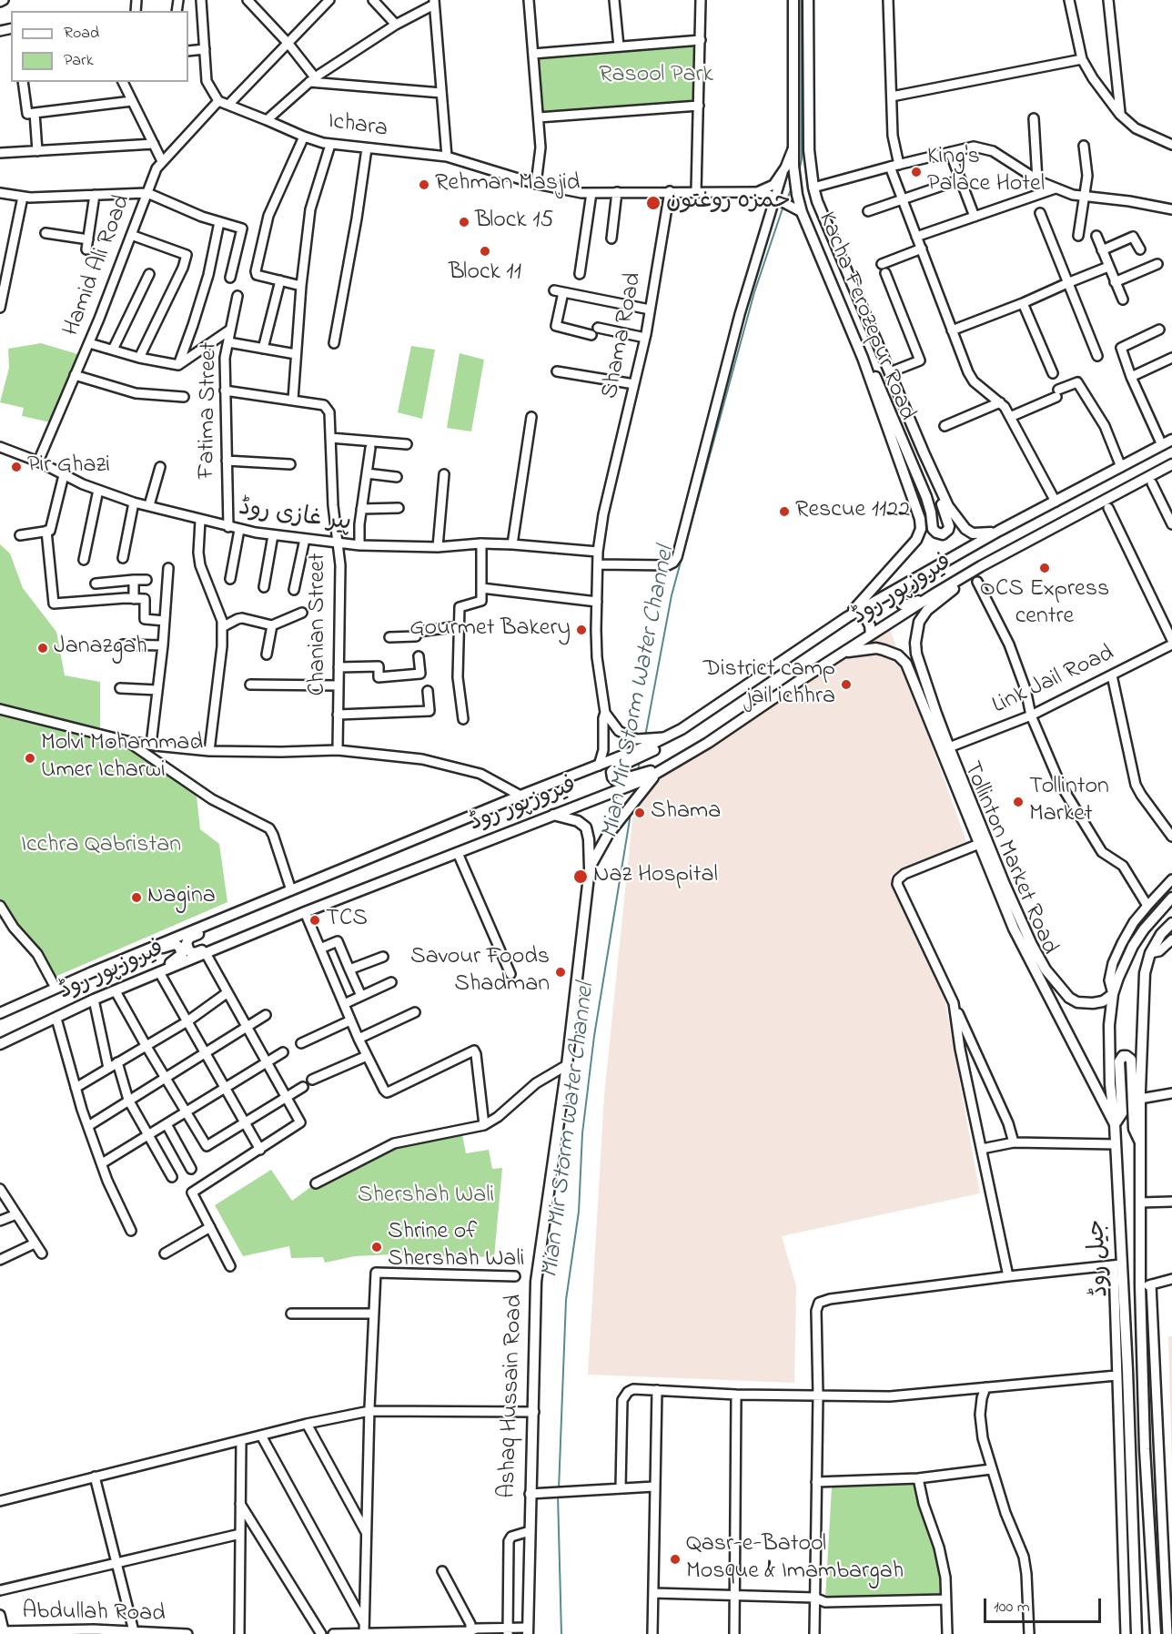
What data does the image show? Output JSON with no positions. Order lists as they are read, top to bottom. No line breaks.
{"streets":{"main road":["Kacha Ferozepur Road","فیروزپور روڈ","Tollinton Market Road","جیل روڈ","Ashaq Hussain Road"],"street":["Ichara","Hamid Ali Road","Shama Road","Fatima Street","پیر غازی روڈ","Chanian Street","Link Jail Road","Abdullah Road"]},"crossings":[["Ichara","Hamid Ali Road"],["Hamid Ali Road","پیر غازی روڈ"],["Kacha Ferozepur Road","فیروزپور روڈ"],["Shama Road","پیر غازی روڈ"],["Shama Road","فیروزپور روڈ"],["Fatima Street","پیر غازی روڈ"],["Fatima Street","Chanian Street"],["پیر غازی روڈ","Chanian Street"],["فیروزپور روڈ","Tollinton Market Road"],["فیروزپور روڈ","Ashaq Hussain Road"],["Link Jail Road","Tollinton Market Road"],["Tollinton Market Road","جیل روڈ"]],"water":["Mian Mir Storm Water Channel"],"parks":["Rasool Park","Icchra Qabristan","Shershah Wali"],"places":["King's Palace Hotel","Rehman Masjid","حمزه روغتون","Block 15","Block 11","Pir Ghazi","Rescue 1122","OCS Express centre","Gourmet Bakery","Janazgah","District camp jail ichhra","Molvi Mohammad Umer Icharwi","Tollinton Market","Shama","Naz Hospital","Nagina","TCS","Savour Foods Shadman","Shrine of Shershah Wali","Qasr-e-Batool Mosque & Imambargah"],"legend":["Road","Park"],"scale_bar":"100 m"}
